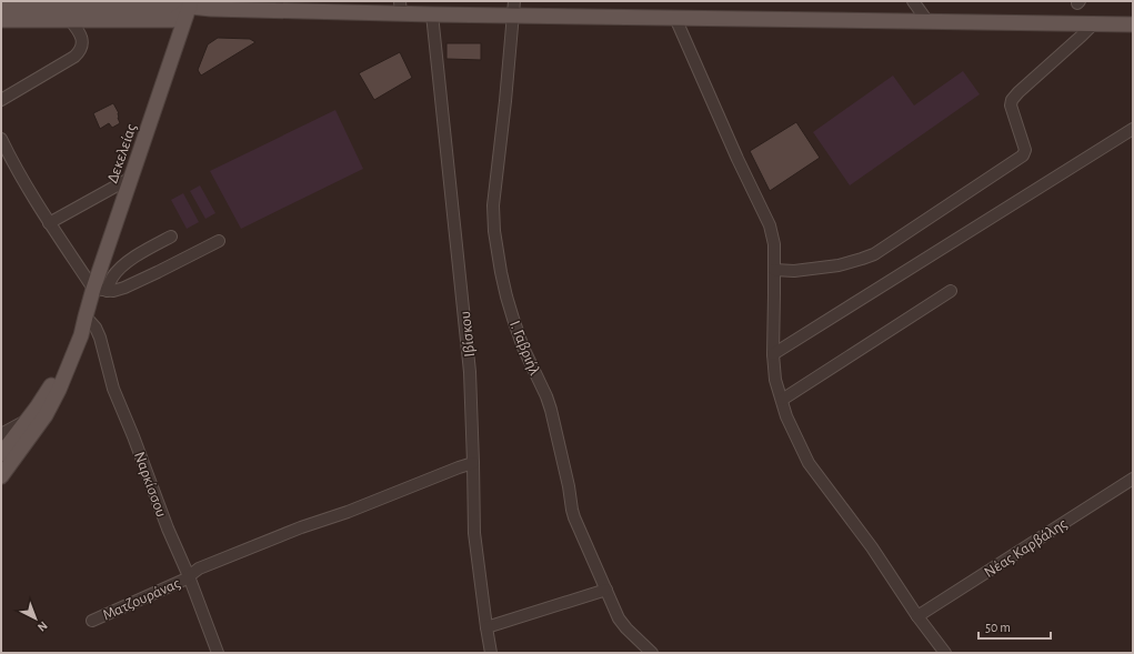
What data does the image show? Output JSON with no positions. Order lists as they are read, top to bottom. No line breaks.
{"streets":{"main road":["Δεκελείας"],"street":["Ιβίσκου","Ι. Γαβριήλ","Ναρκίσσου","Νέας Καρβάλης","Ματζουράνας"]},"crossings":[["Δεκελείας","Ναρκίσσου"],["Ιβίσκου","Ματζουράνας"],["Ναρκίσσου","Ματζουράνας"]],"scale_bar":"50 m","north":"bottom right"}
